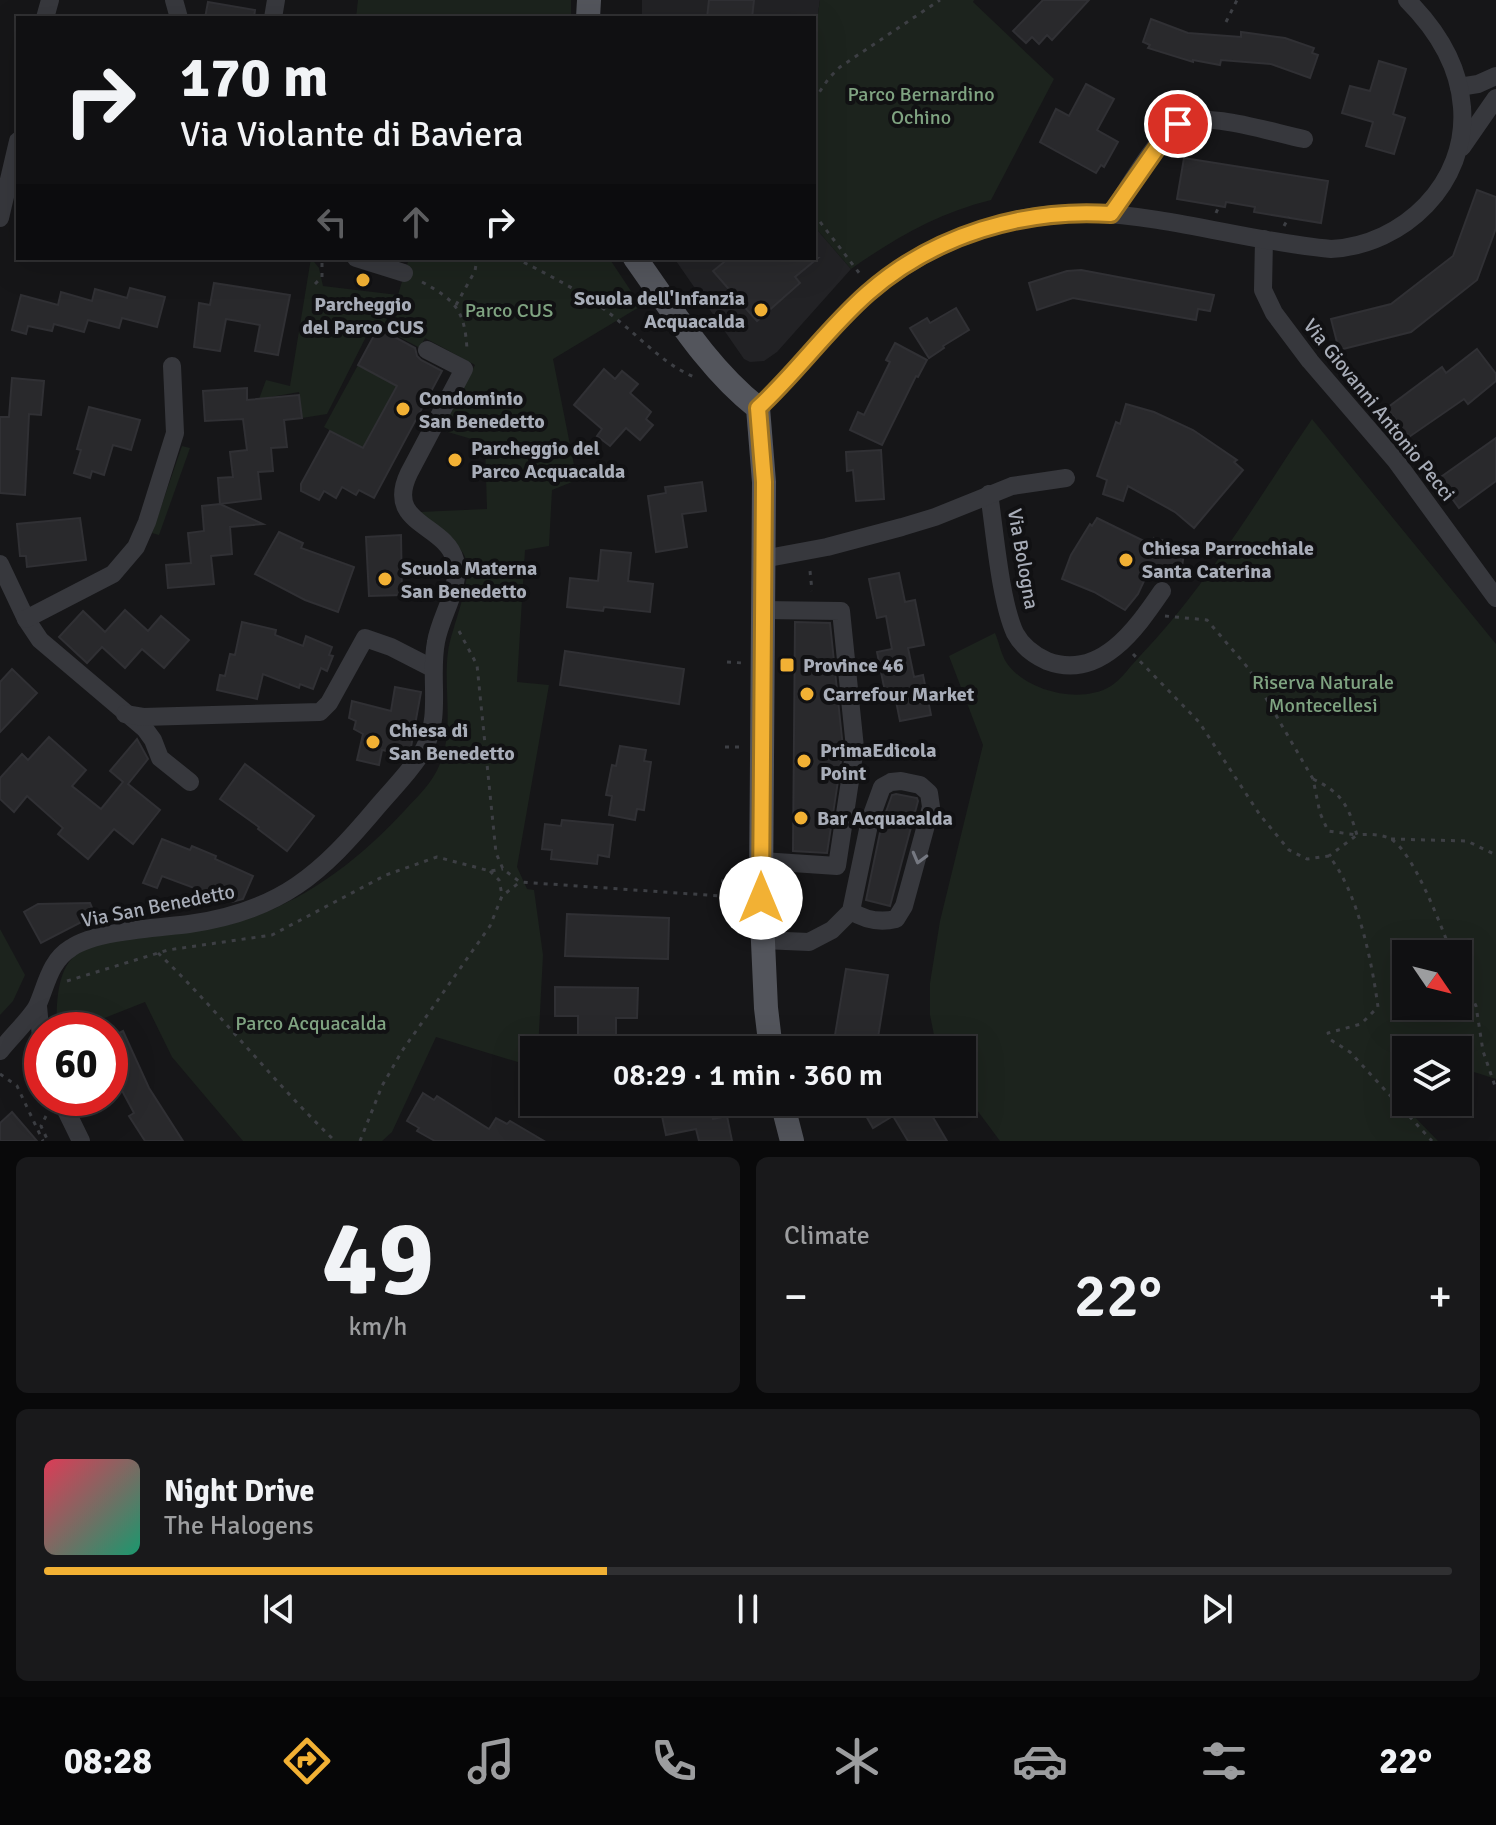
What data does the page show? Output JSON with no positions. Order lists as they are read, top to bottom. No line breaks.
{"streets":{"street":["Via Giovanni Antonio Pecci","Via Bologna","Via San Benedetto"]},"parks":["Parco Bernardino Ochino","Parco CUS","Riserva Naturale Montecellesi","Parco Acquacalda"],"places":{"other":["Parcheggio del Parco CUS","Scuola dell'Infanzia Acquacalda","Condominio San Benedetto","Parcheggio del Parco Acquacalda","Chiesa Parrocchiale Santa Caterina","Scuola Materna San Benedetto","Carrefour Market","Chiesa di San Benedetto","PrimaEdicola Point","Bar Acquacalda"],"transit":["Province 46"]},"north":"bottom right","page":{"turn":["170 m","Via Violante di Baviera"],"limit":"60","trip":"08:29 · 1 min · 360 m","tile":[["49","km/h"],"Climate"],"heat":["−","22°","+"],"song":["Night Drive","The Halogens"],"tabs":["08:28","22°"]}}
